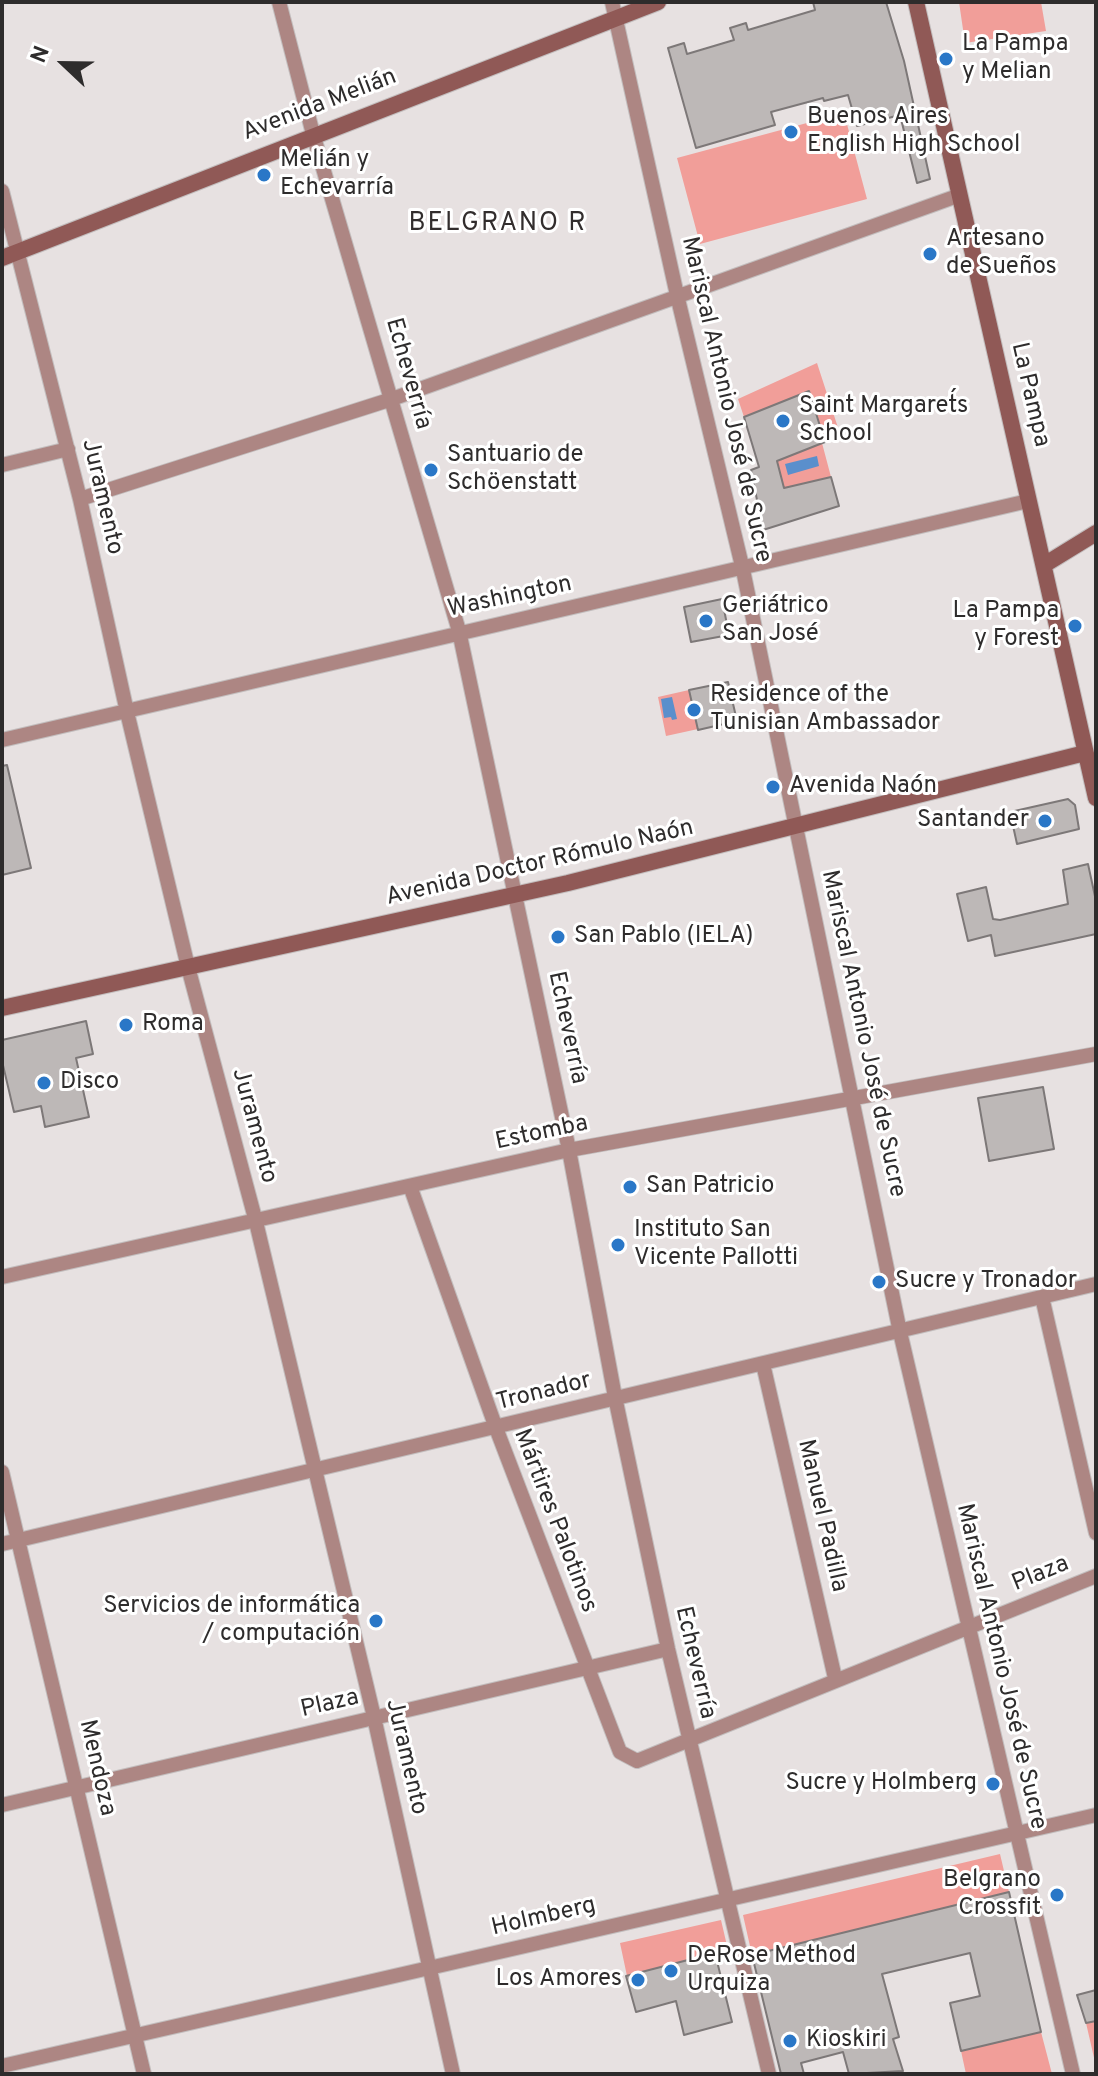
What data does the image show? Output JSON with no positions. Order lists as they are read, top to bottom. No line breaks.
{"streets":{"street":["Avenida Melián","Echeverría","La Pampa","Mariscal Antonio José de Sucre","Juramento","Washington","Avenida Doctor Rómulo Naón","Estomba","Tronador","Manuel Padilla","Mártires Palotinos","Plaza","Mendoza","Holmberg"]},"crossings":[["Avenida Melián","Echeverría"],["Avenida Melián","Mariscal Antonio José de Sucre"],["Avenida Melián","Juramento"],["Echeverría","Washington"],["Echeverría","Avenida Doctor Rómulo Naón"],["Echeverría","Estomba"],["Echeverría","Tronador"],["Echeverría","Mártires Palotinos"],["Echeverría","Plaza"],["Echeverría","Holmberg"],["La Pampa","Washington"],["La Pampa","Avenida Doctor Rómulo Naón"],["Mariscal Antonio José de Sucre","Washington"],["Mariscal Antonio José de Sucre","Avenida Doctor Rómulo Naón"],["Mariscal Antonio José de Sucre","Estomba"],["Mariscal Antonio José de Sucre","Tronador"],["Mariscal Antonio José de Sucre","Plaza"],["Mariscal Antonio José de Sucre","Holmberg"],["Juramento","Washington"],["Juramento","Avenida Doctor Rómulo Naón"],["Juramento","Estomba"],["Juramento","Tronador"],["Juramento","Plaza"],["Juramento","Holmberg"],["Estomba","Mártires Palotinos"],["Tronador","Manuel Padilla"],["Tronador","Mártires Palotinos"],["Tronador","Mendoza"],["Manuel Padilla","Plaza"],["Mártires Palotinos","Plaza"],["Plaza","Mendoza"],["Mendoza","Holmberg"]],"districts":["BELGRANO R"],"places":["La Pampa y Melian","Buenos Aires English High School","Melián y Echevarría","Artesano de Sueños","Saint Margaret´s School","Santuario de Schöenstatt","Geriátrico San José","La Pampa y Forest","Residence of the Tunisian Ambassador","Avenida Naón","Santander","San Pablo (IELA)","Roma","Disco","San Patricio","Instituto San Vicente Pallotti","Sucre y Tronador","Servicios de informática / computación","Sucre y Holmberg","Belgrano Crossfit","DeRose Method Urquiza","Los Amores","Kioskiri"],"north":"left"}
